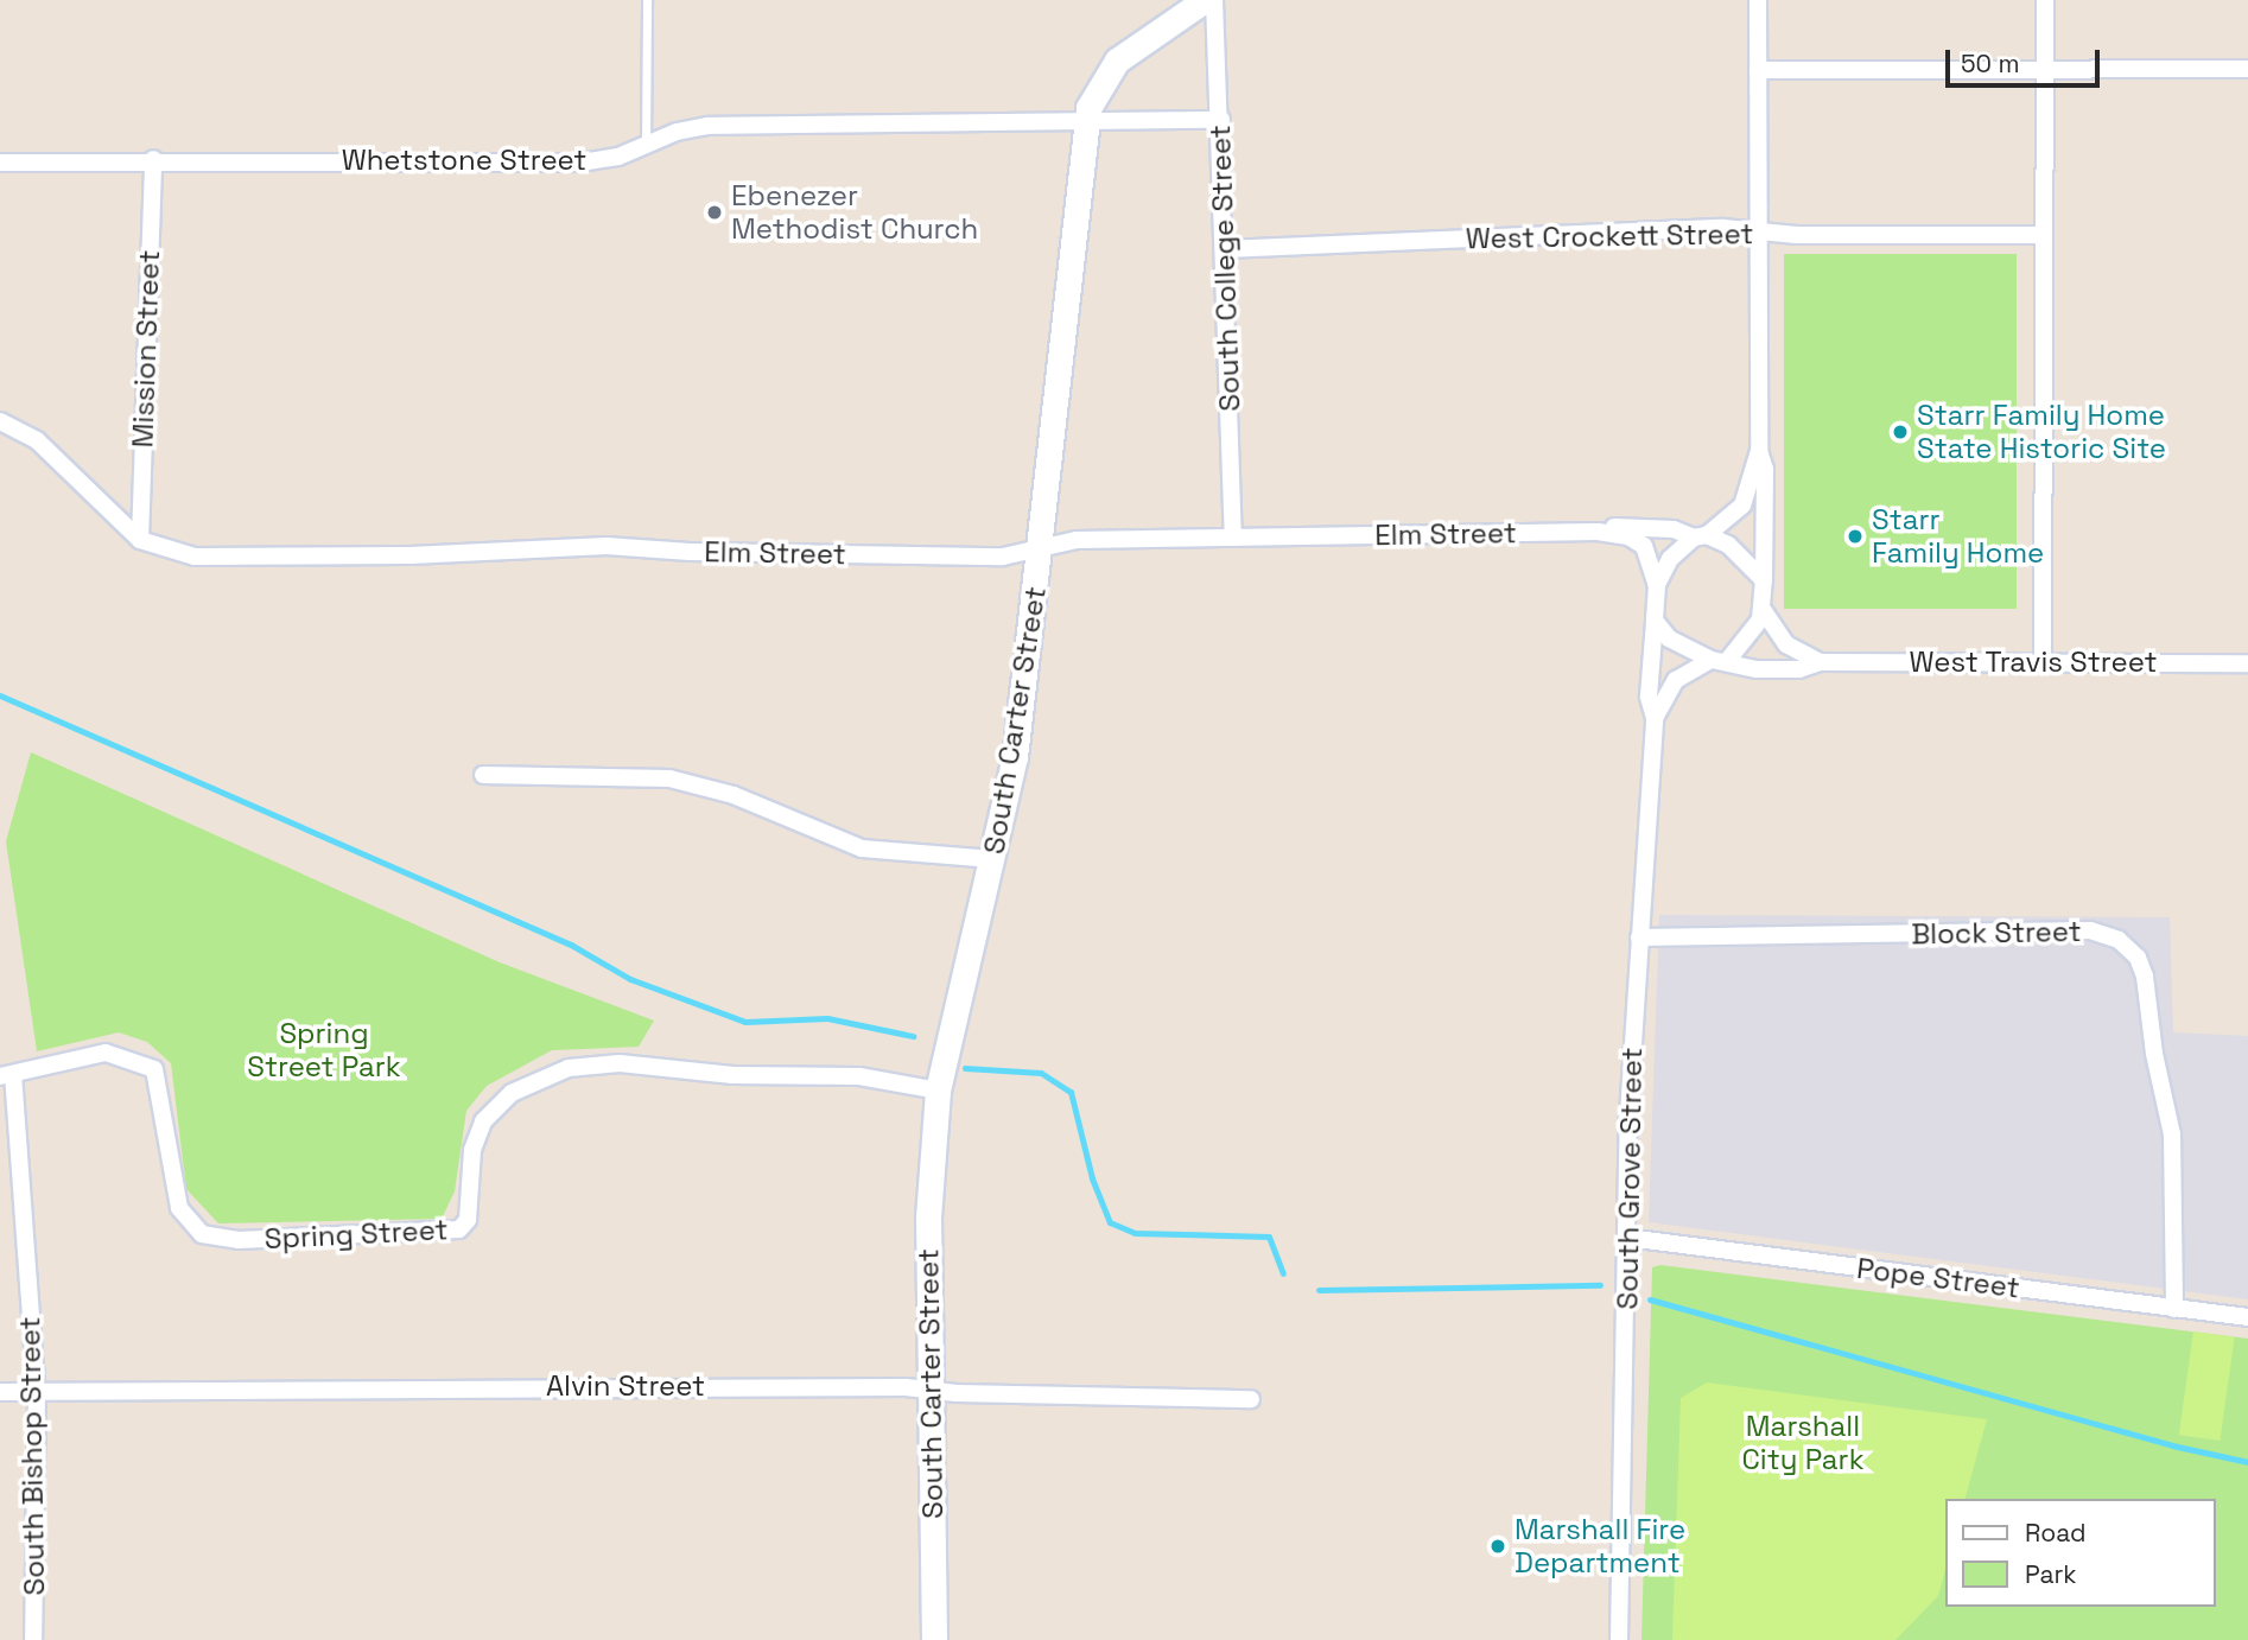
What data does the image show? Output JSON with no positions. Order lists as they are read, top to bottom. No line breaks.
{"streets":{"street":["Whetstone Street","West Crockett Street","South College Street","Mission Street","Elm Street","West Travis Street","South Carter Street","Block Street","South Grove Street","Spring Street","Pope Street","Alvin Street","South Bishop Street"]},"crossings":[["Whetstone Street","South College Street"],["Whetstone Street","Mission Street"],["Whetstone Street","South Carter Street"],["West Crockett Street","South College Street"],["South College Street","Elm Street"],["Mission Street","Elm Street"],["Elm Street","West Travis Street"],["Elm Street","South Carter Street"],["Elm Street","South Grove Street"],["West Travis Street","South Grove Street"],["South Carter Street","Spring Street"],["South Carter Street","Alvin Street"],["Block Street","South Grove Street"],["Block Street","Pope Street"],["South Grove Street","Pope Street"],["Spring Street","South Bishop Street"],["Alvin Street","South Bishop Street"]],"parks":["Spring Street Park","Marshall City Park"],"places":["Ebenezer Methodist Church","Starr Family Home State Historic Site","Starr Family Home","Marshall Fire Department"],"legend":["Road","Park"],"scale_bar":"50 m"}
